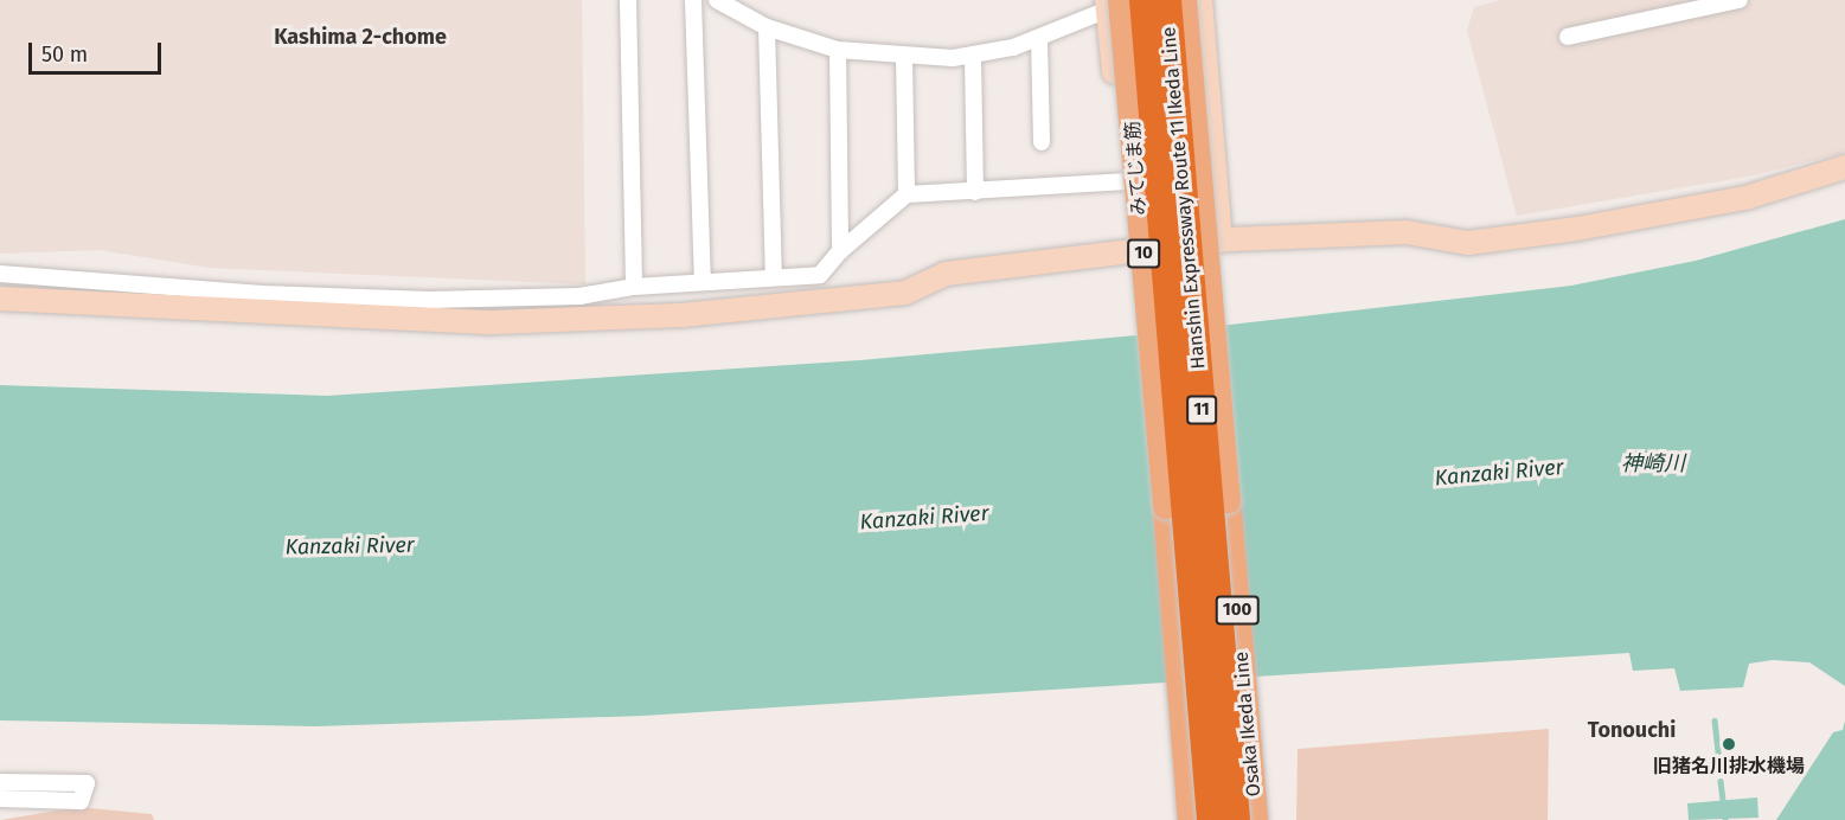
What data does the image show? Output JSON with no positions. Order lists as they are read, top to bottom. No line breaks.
{"streets":{"highway":["Hanshin Expressway Route 11 Ikeda Line","11"],"main road":["みてじま筋","10","100","Osaka Ikeda Line"]},"districts":["Kashima 2-chome","Tonouchi"],"water":["神崎川","Kanzaki River"],"places":["旧猪名川排水機場"],"scale_bar":"50 m"}
